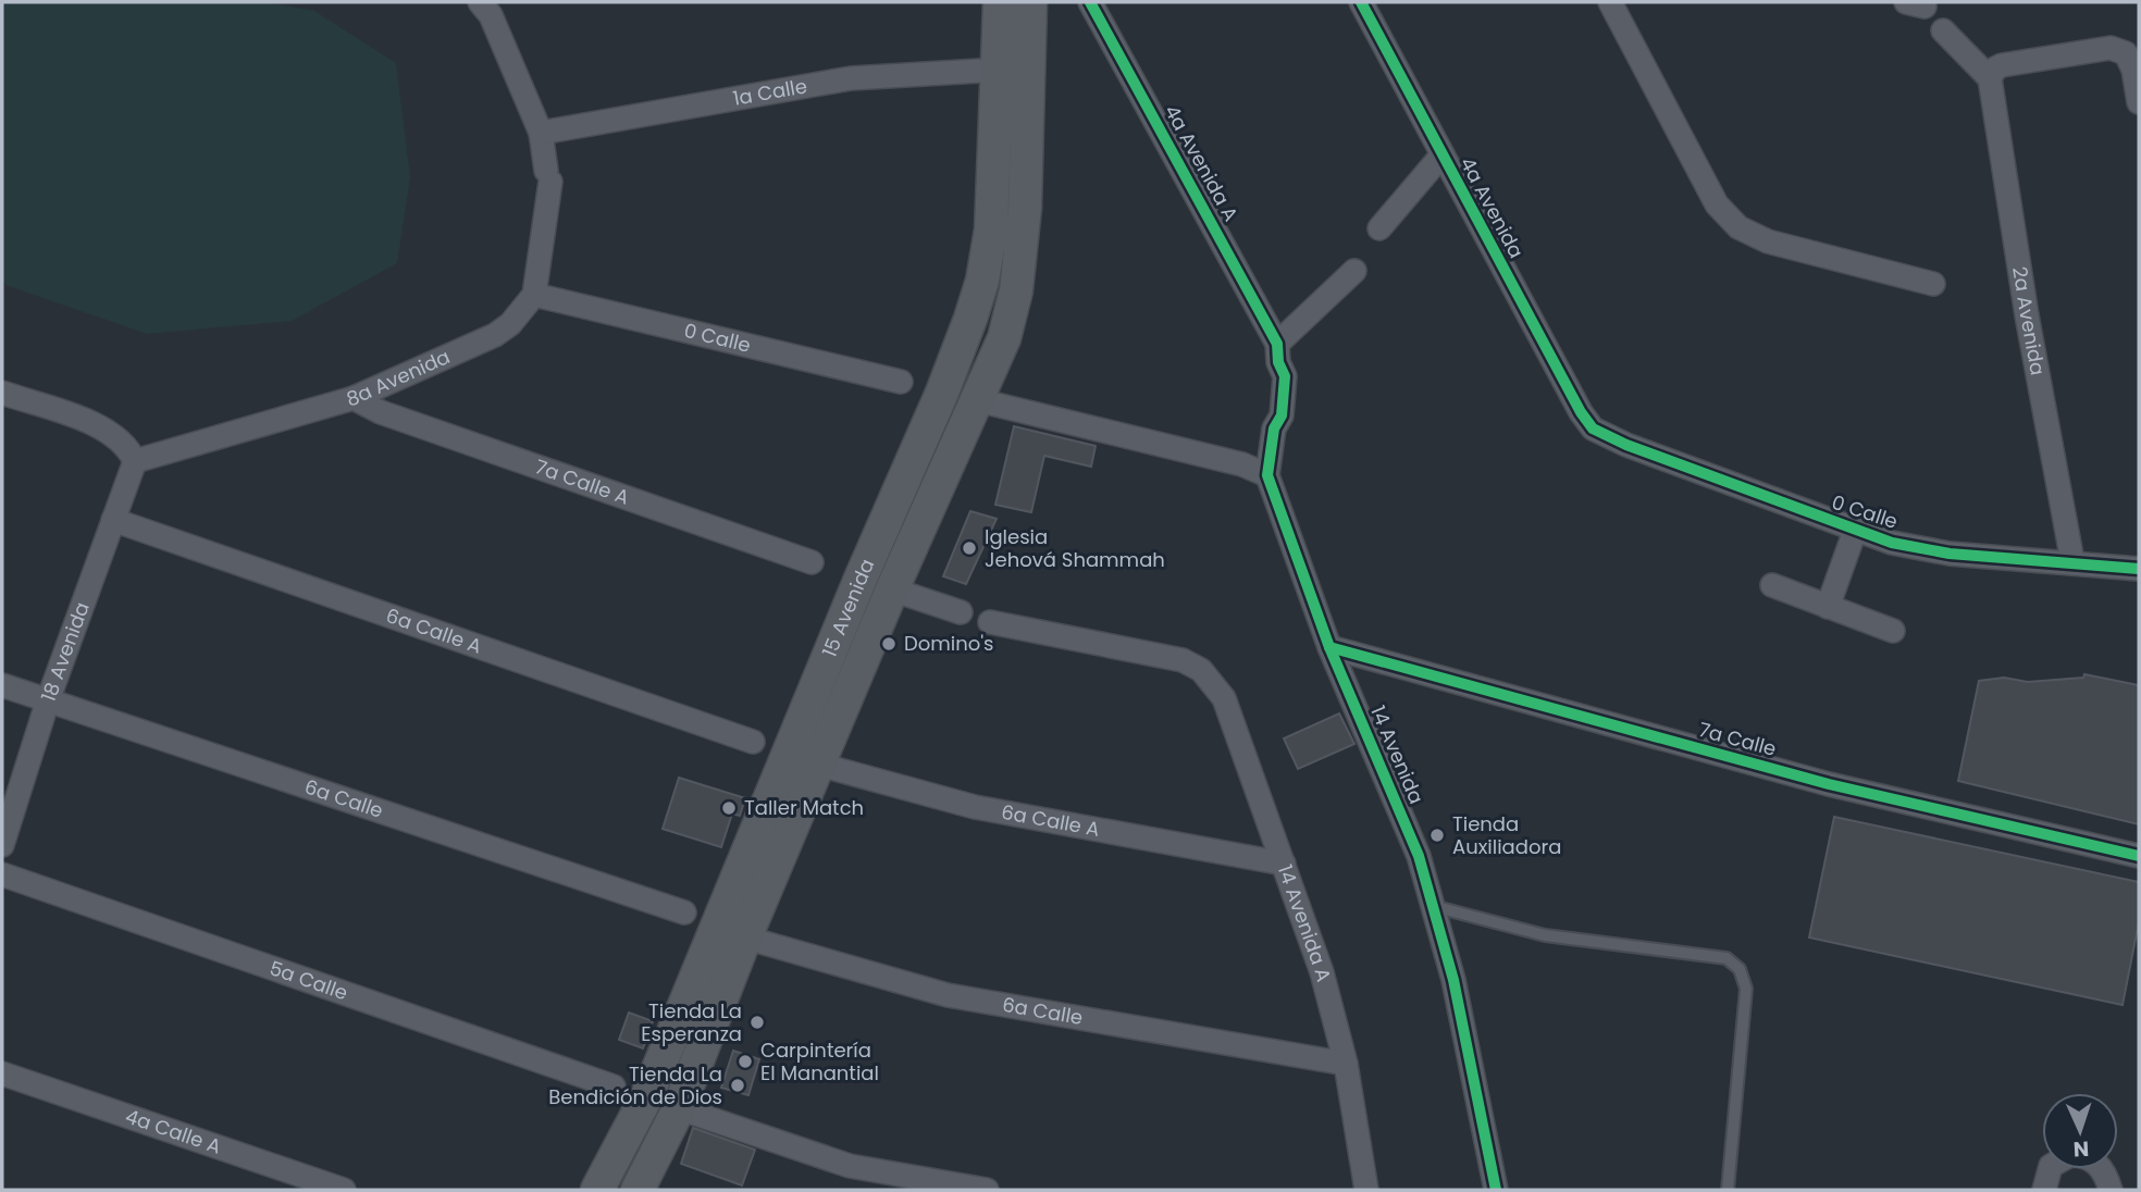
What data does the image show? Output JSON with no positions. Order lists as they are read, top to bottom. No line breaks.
{"streets":{"main road":["15 Avenida"],"street":["1a Calle","4a Avenida A","4a Avenida","2a Avenida","0 Calle","8a Avenida","7a Calle A","6a Calle A","18 Avenida","7a Calle","14 Avenida","6a Calle","14 Avenida A","5a Calle","4a Calle A"]},"crossings":[["1a Calle","15 Avenida"],["4a Avenida A","14 Avenida"],["4a Avenida","0 Calle"],["2a Avenida","0 Calle"],["0 Calle","8a Avenida"],["8a Avenida","7a Calle A"],["8a Avenida","18 Avenida"],["15 Avenida","6a Calle A"],["15 Avenida","6a Calle"],["6a Calle A","18 Avenida"],["6a Calle A","14 Avenida A"],["18 Avenida","6a Calle"],["7a Calle","14 Avenida"],["6a Calle","14 Avenida A"]],"places":["Iglesia Jehová Shammah","Domino's","Taller Match","Tienda Auxiliadora","Tienda La Esperanza","Carpintería El Manantial","Tienda La Bendición de Dios"],"north":"bottom"}
